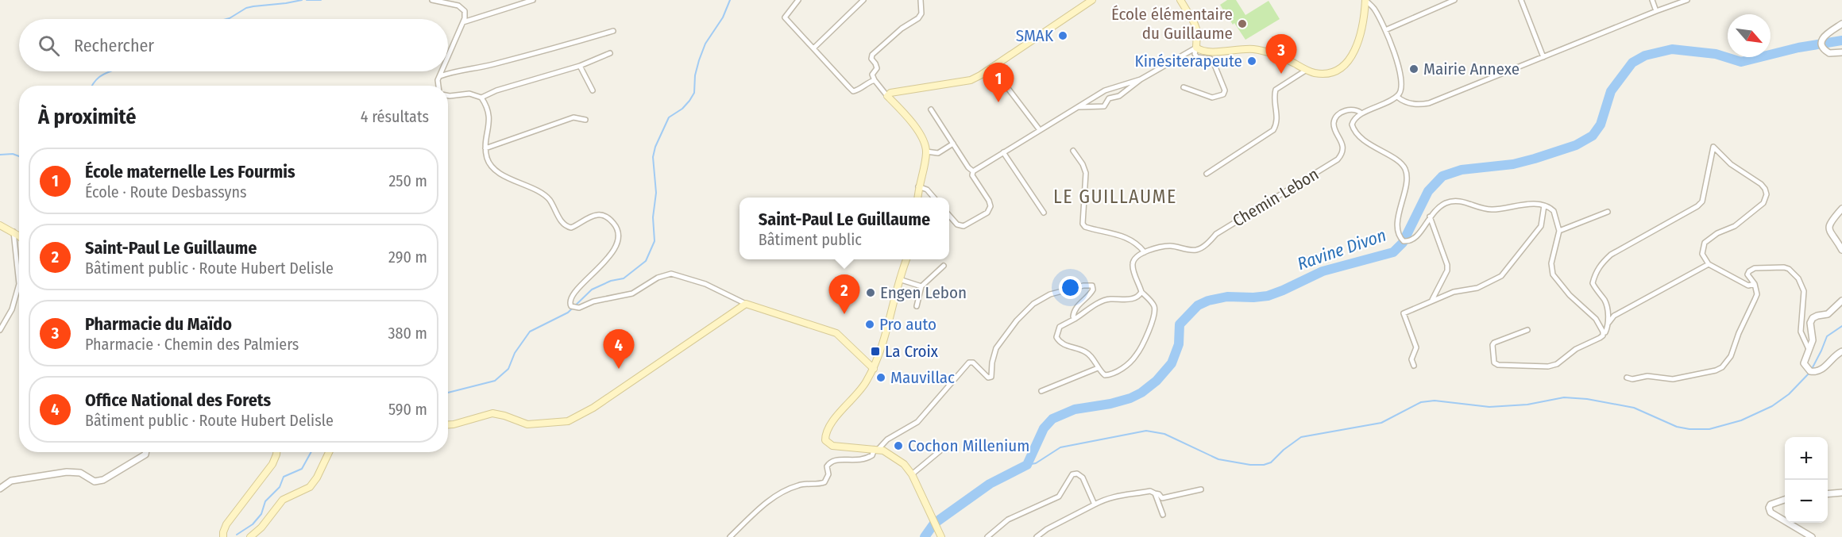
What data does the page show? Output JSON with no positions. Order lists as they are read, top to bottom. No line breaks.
{"streets":{"street":["Chemin Lebon"]},"districts":["LE GUILLAUME"],"water":["Ravine Divon"],"places":{"other":["École élémentaire du Guillaume","SMAK","Kinésiterapeute","Mairie Annexe","Engen Lebon","Pro auto","Mauvillac","Cochon Millenium"],"transit":["La Croix"]},"north":"bottom right","page":{"search":"Rechercher","pins":["3","1","2","4"],"heading":["À proximité","4 résultats"],"list":[{"mark":"1","name":"École maternelle Les Fourmis","note":"École · Route Desbassyns","value":"250 m"},{"mark":"2","name":"Saint-Paul Le Guillaume","note":"Bâtiment public · Route Hubert Delisle","value":"290 m"},{"mark":"3","name":"Pharmacie du Maïdo","note":"Pharmacie · Chemin des Palmiers","value":"380 m"},{"mark":"4","name":"Office National des Forets","note":"Bâtiment public · Route Hubert Delisle","value":"590 m"}],"popup":["Saint-Paul Le Guillaume","Bâtiment public"],"map_buttons":["+","−"]}}
